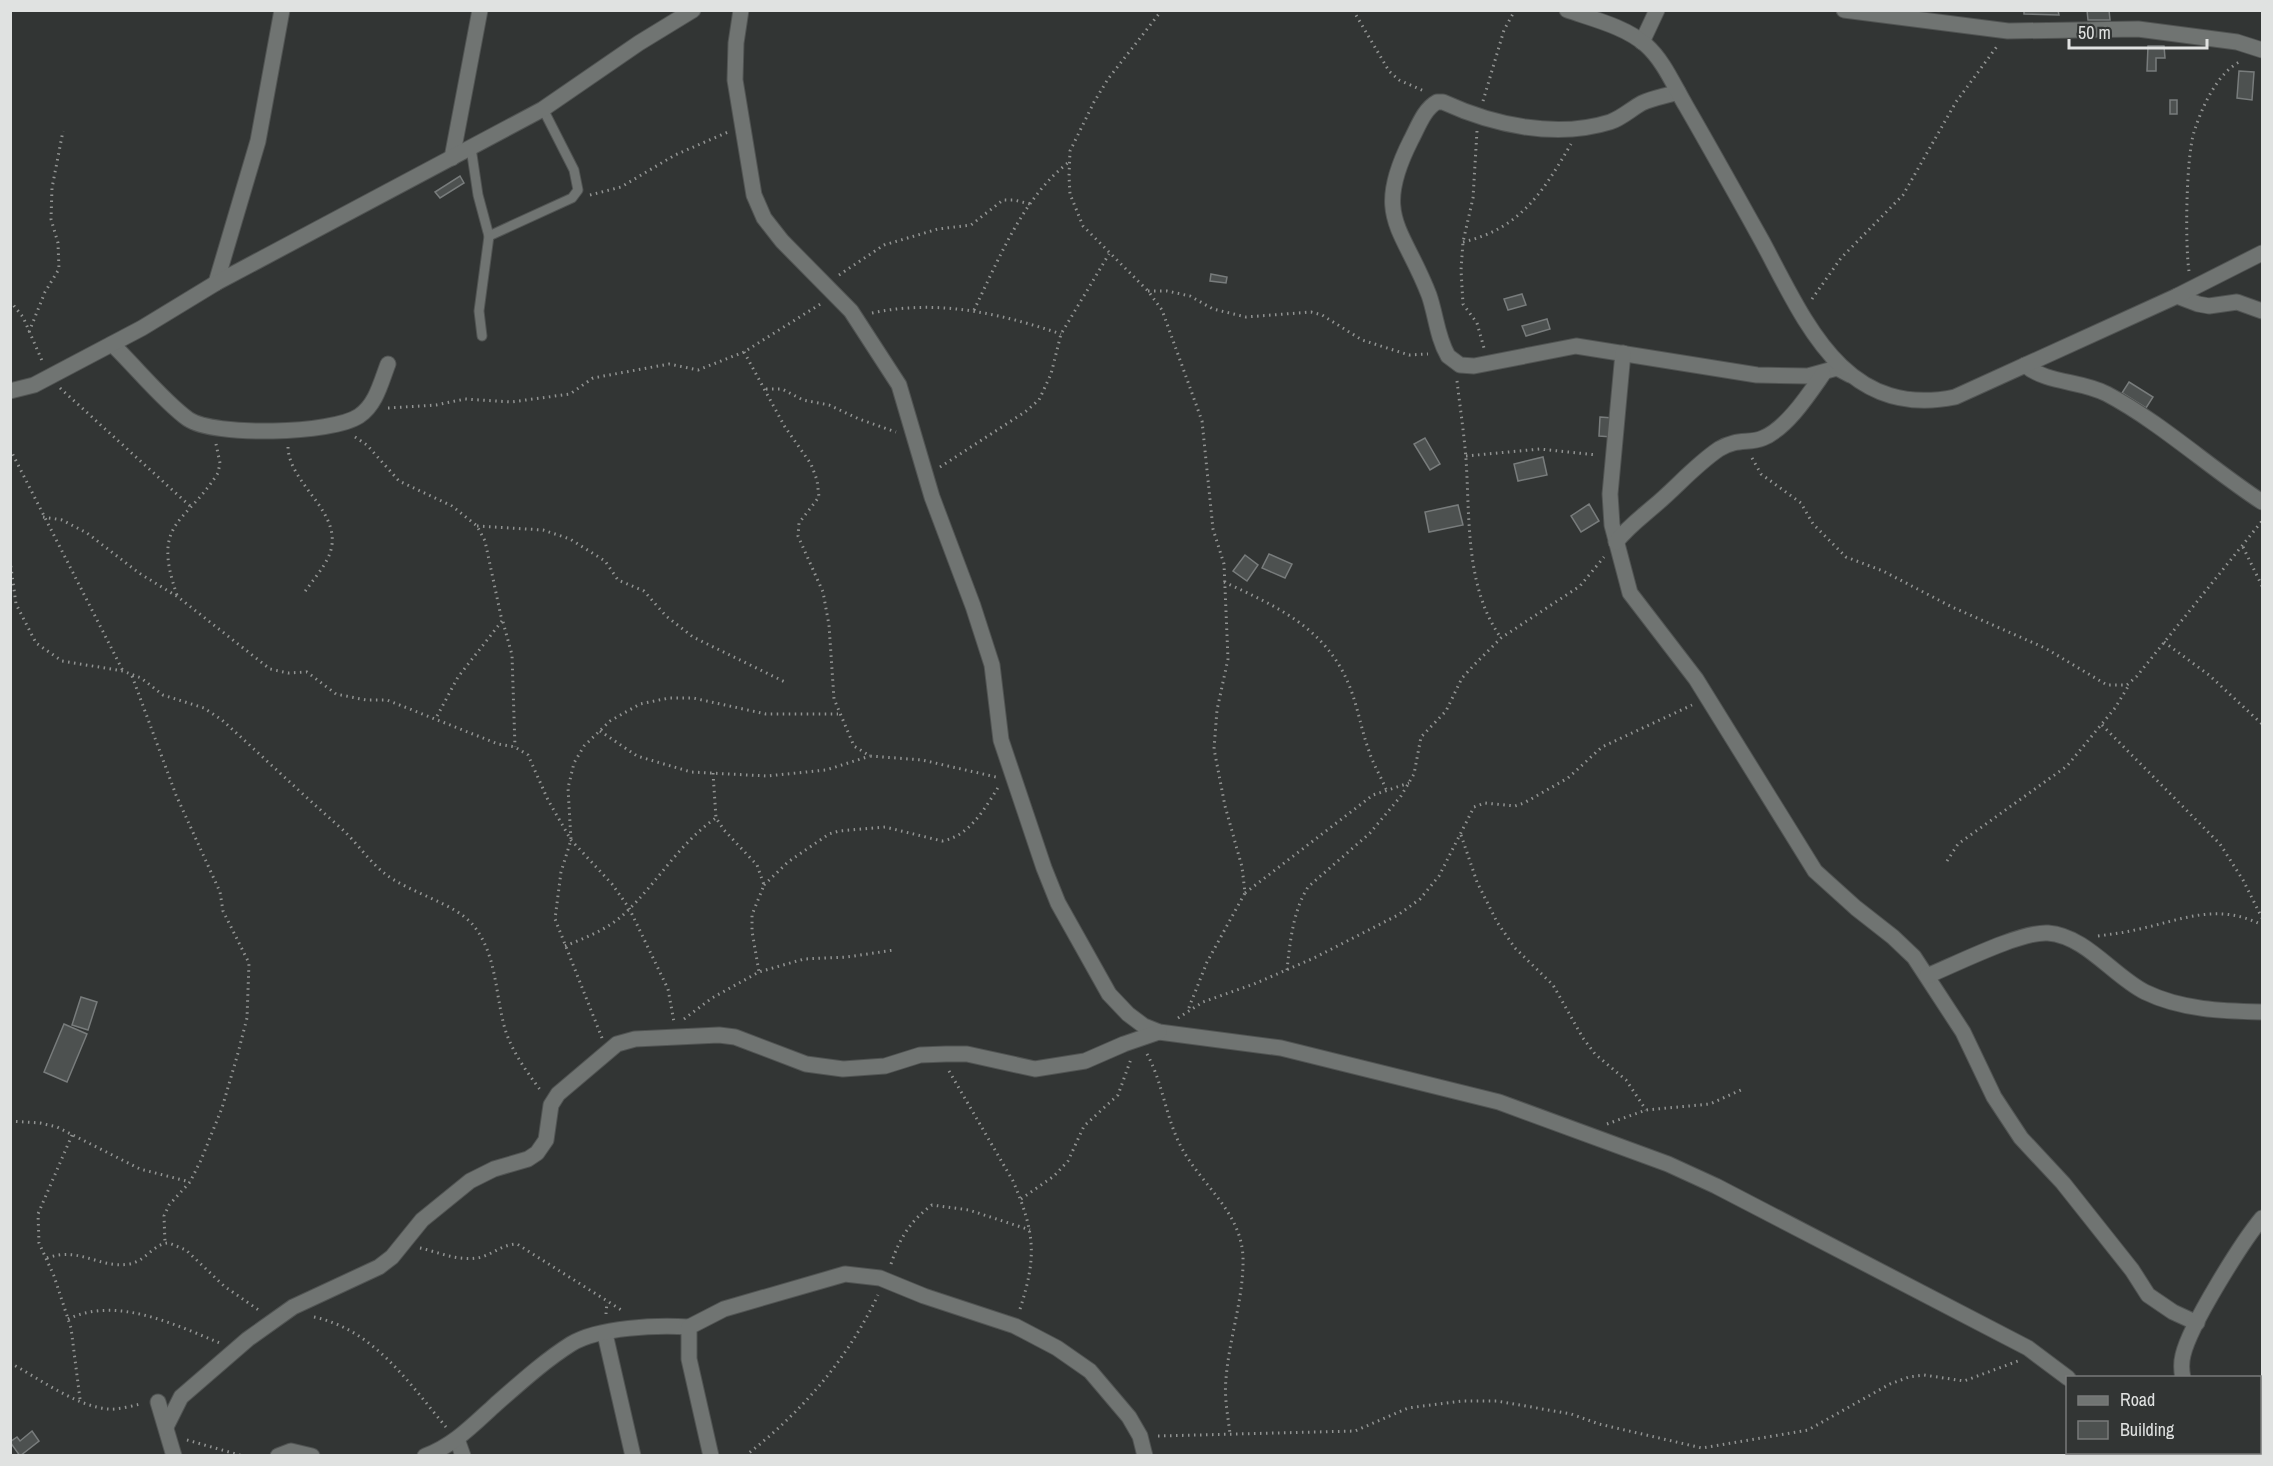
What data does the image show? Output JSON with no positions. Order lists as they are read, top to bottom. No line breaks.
{"legend":["Road","Building"],"scale_bar":"50 m"}
